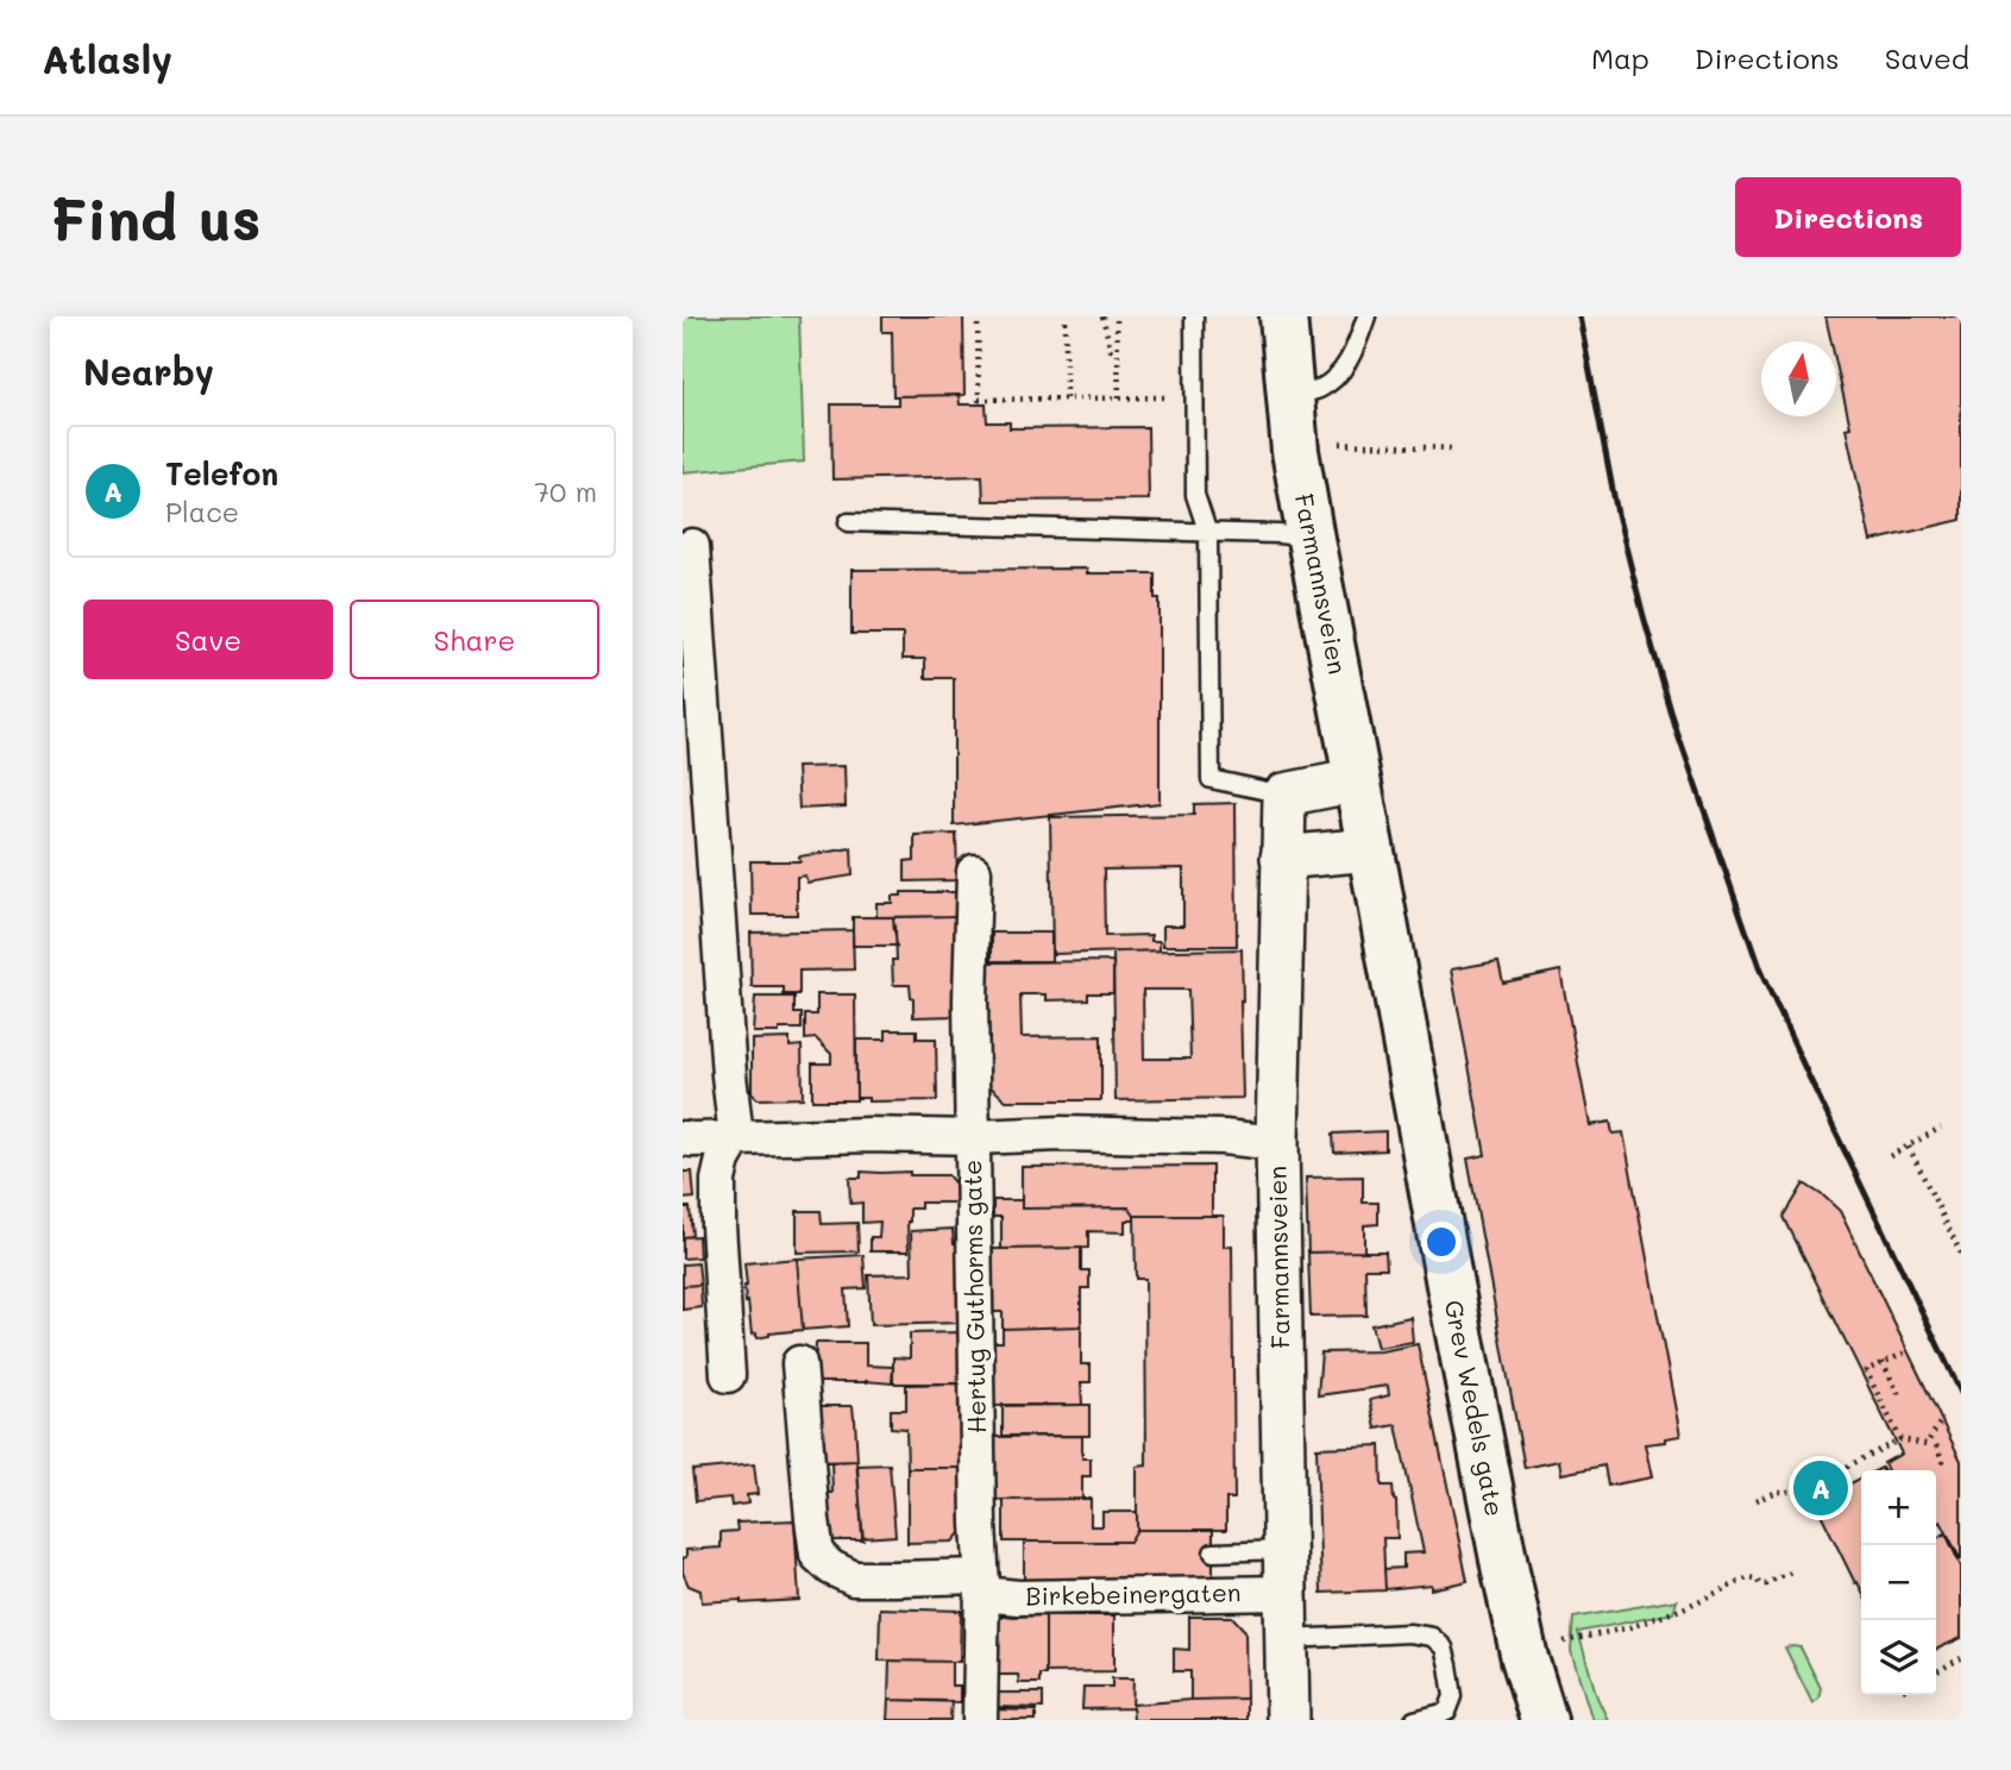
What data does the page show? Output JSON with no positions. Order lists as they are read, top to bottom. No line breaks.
{"streets":{"main road":["Farmannsveien","Grev Wedels gate"],"street":["Hertug Guthorms gate","Birkebeinergaten"]},"crossings":[["Farmannsveien","Grev Wedels gate"],["Farmannsveien","Birkebeinergaten"],["Hertug Guthorms gate","Birkebeinergaten"]],"north":"top","page":{"header":"Atlasly","nav":["Map","Directions","Saved"],"buttons":["Directions",["Save","Share"]],"title":"Find us","heading":"Nearby","list":[{"mark":"A","name":"Telefon","note":"Place","value":"70 m"}],"pins":"A","map_buttons":["+","−"]}}
